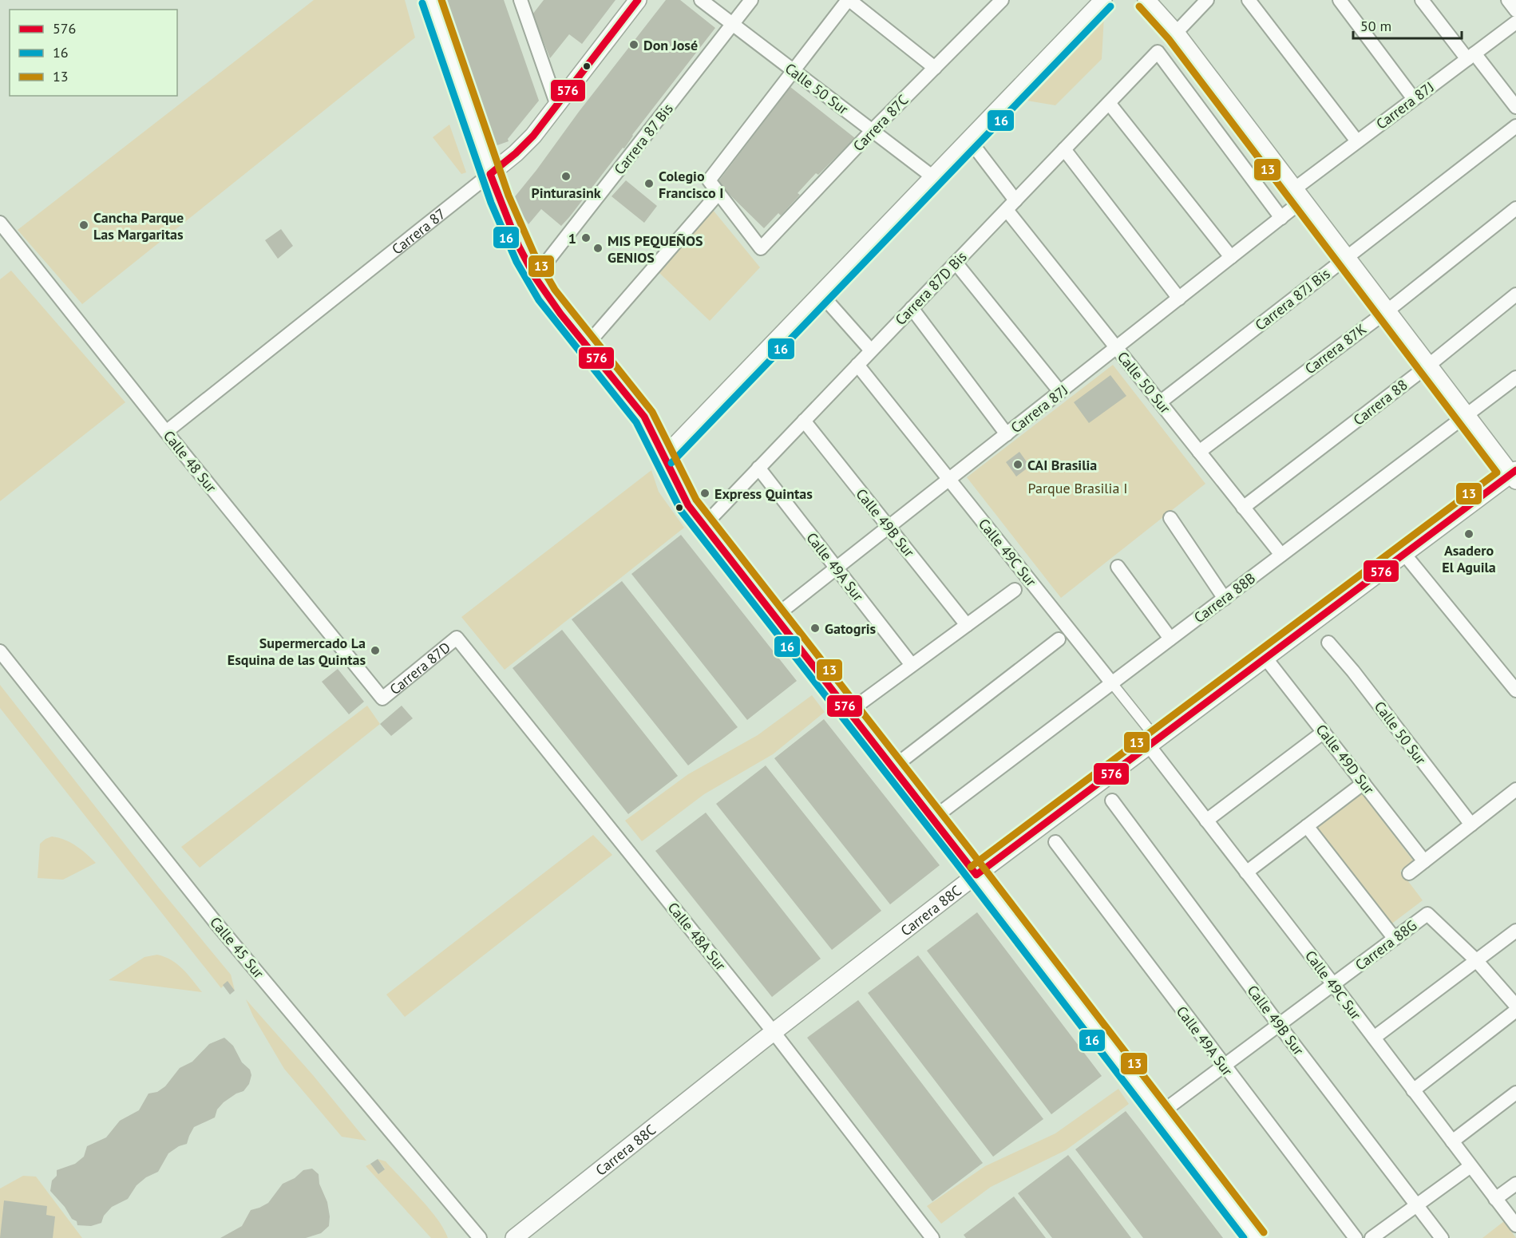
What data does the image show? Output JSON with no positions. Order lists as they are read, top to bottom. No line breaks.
{"streets":{"street":["Calle 50 Sur","Carrera 87J","Carrera 87C","Carrera 87 Bis","Carrera 87","Carrera 87D Bis","Carrera 87J Bis","Carrera 87K","Carrera 88","Calle 48 Sur","Calle 49B Sur","Calle 49C Sur","Calle 49A Sur","Carrera 88B","Carrera 87D","Calle 49D Sur","Carrera 88C","Calle 48A Sur","Carrera 88G","Calle 45 Sur"]},"crossings":[["Calle 50 Sur","Carrera 87J"],["Calle 50 Sur","Carrera 87C"],["Calle 50 Sur","Carrera 87 Bis"],["Calle 50 Sur","Carrera 87D Bis"],["Calle 50 Sur","Carrera 87J Bis"],["Calle 50 Sur","Carrera 87K"],["Calle 50 Sur","Carrera 88"],["Calle 50 Sur","Carrera 88B"],["Carrera 87J","Carrera 87D Bis"],["Carrera 87J","Calle 49B Sur"],["Carrera 87J","Calle 49C Sur"],["Carrera 87J","Calle 49A Sur"],["Carrera 87","Calle 48 Sur"],["Carrera 87D Bis","Calle 49B Sur"],["Carrera 87D Bis","Calle 49C Sur"],["Carrera 87D Bis","Calle 49A Sur"],["Calle 48 Sur","Carrera 87D"],["Calle 49B Sur","Carrera 88G"],["Calle 49C Sur","Carrera 88B"],["Calle 49C Sur","Carrera 88C"],["Calle 49C Sur","Carrera 88G"],["Calle 49A Sur","Carrera 88G"],["Carrera 87D","Calle 48A Sur"],["Calle 49D Sur","Carrera 88C"],["Carrera 88C","Calle 48A Sur"]],"parks":["Parque Brasilia I"],"places":["Don José","Pinturasink","Colegio Francisco I","Cancha Parque Las Margaritas","1","MIS PEQUEÑOS GENIOS","CAI Brasilia","Express Quintas","Asadero El Aguila","Gatogris","Supermercado La Esquina de las Quintas"],"lines":["transit line 576","transit line 13","transit line 16"],"legend":["576","16","13"],"scale_bar":"50 m"}
